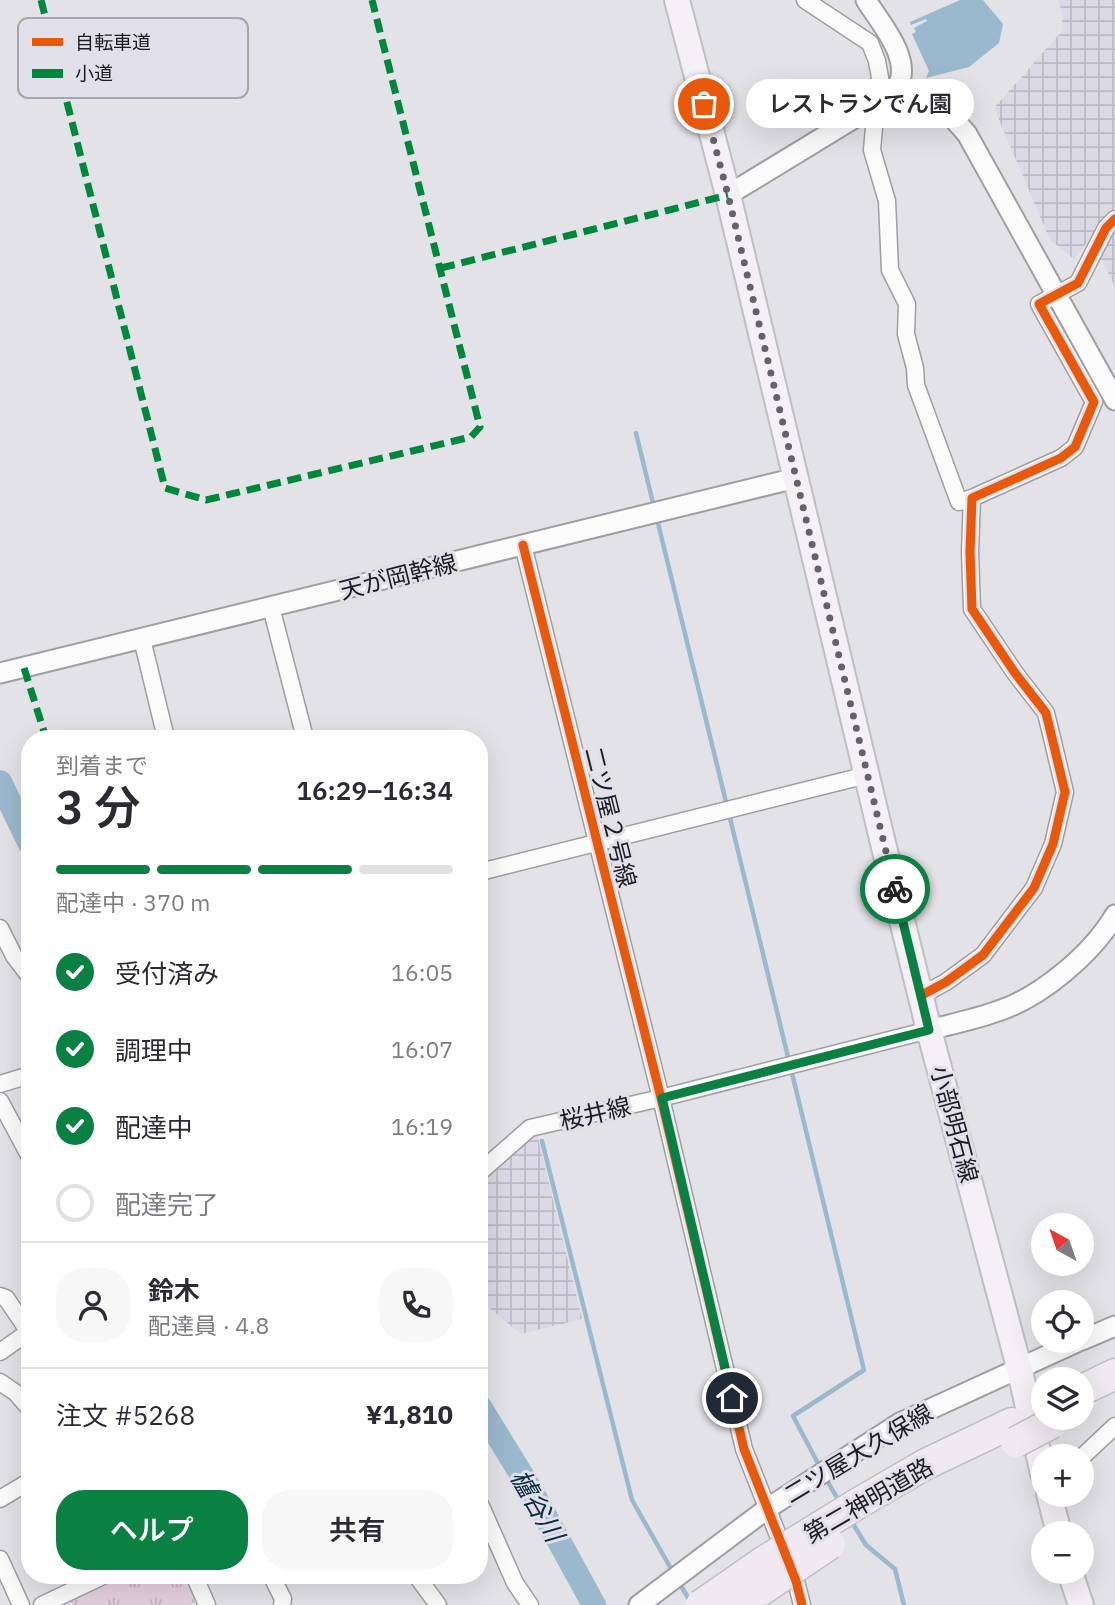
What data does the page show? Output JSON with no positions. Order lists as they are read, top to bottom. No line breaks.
{"streets":{"highway":["第二神明道路"],"main road":["小部明石線"],"street":["天が岡幹線","二ツ屋２号線","桜井線","二ツ屋大久保線"]},"crossings":[["天が岡幹線","二ツ屋２号線"],["天が岡幹線","小部明石線"],["二ツ屋２号線","桜井線"],["二ツ屋２号線","二ツ屋大久保線"],["桜井線","小部明石線"],["小部明石線","二ツ屋大久保線"]],"water":["櫨谷川"],"places":["レストランでん園"],"legend":["自転車道","小道"],"north":"top left","page":{"bubble":"レストランでん園","heading":["3 分","到着まで","16:29–16:34"],"panel":["鈴木","配達員 · 4.8","注文 #5268","¥1,810"],"bar":"配達中 · 370 m","list":[["受付済み","16:05"],["調理中","16:07"],["配達中","16:19"],"配達完了"],"map_buttons":["+","−"],"buttons":["ヘルプ","共有"]}}
